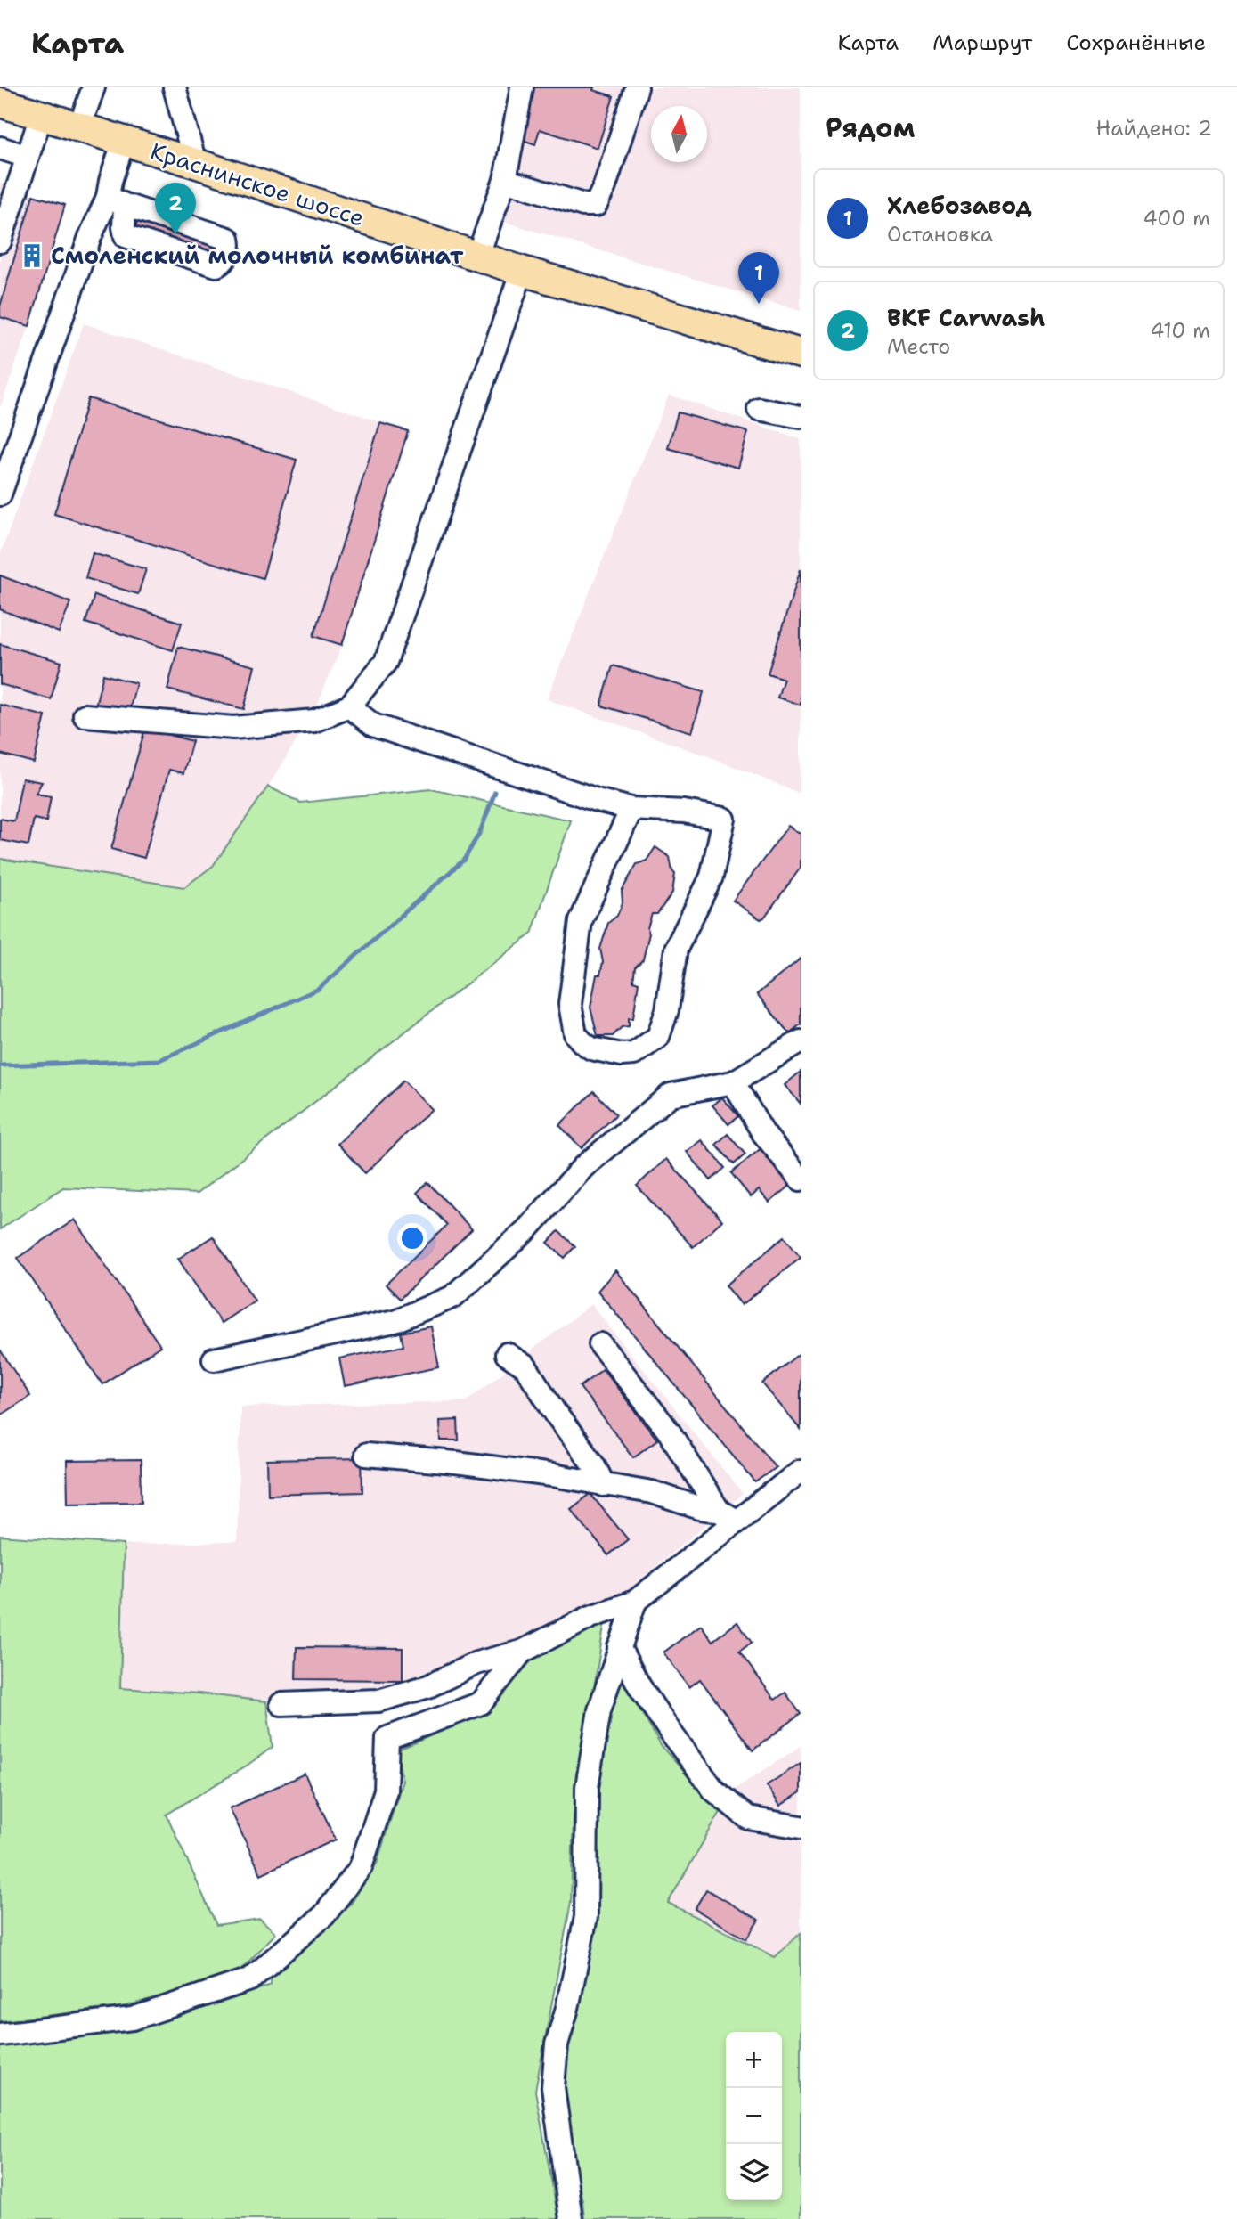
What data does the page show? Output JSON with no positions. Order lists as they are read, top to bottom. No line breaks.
{"streets":{"main road":["Краснинское шоссе"]},"places":{"building":["Смоленский молочный комбинат"]},"north":"top","page":{"header":"Карта","nav":["Карта","Маршрут","Сохранённые"],"heading":["Рядом","Найдено: 2"],"list":[{"mark":"1","name":"Хлебозавод","note":"Остановка","value":"400 m"},{"mark":"2","name":"BKF Carwash","note":"Место","value":"410 m"}],"pins":["2","1"],"map_buttons":["+","−"]}}
